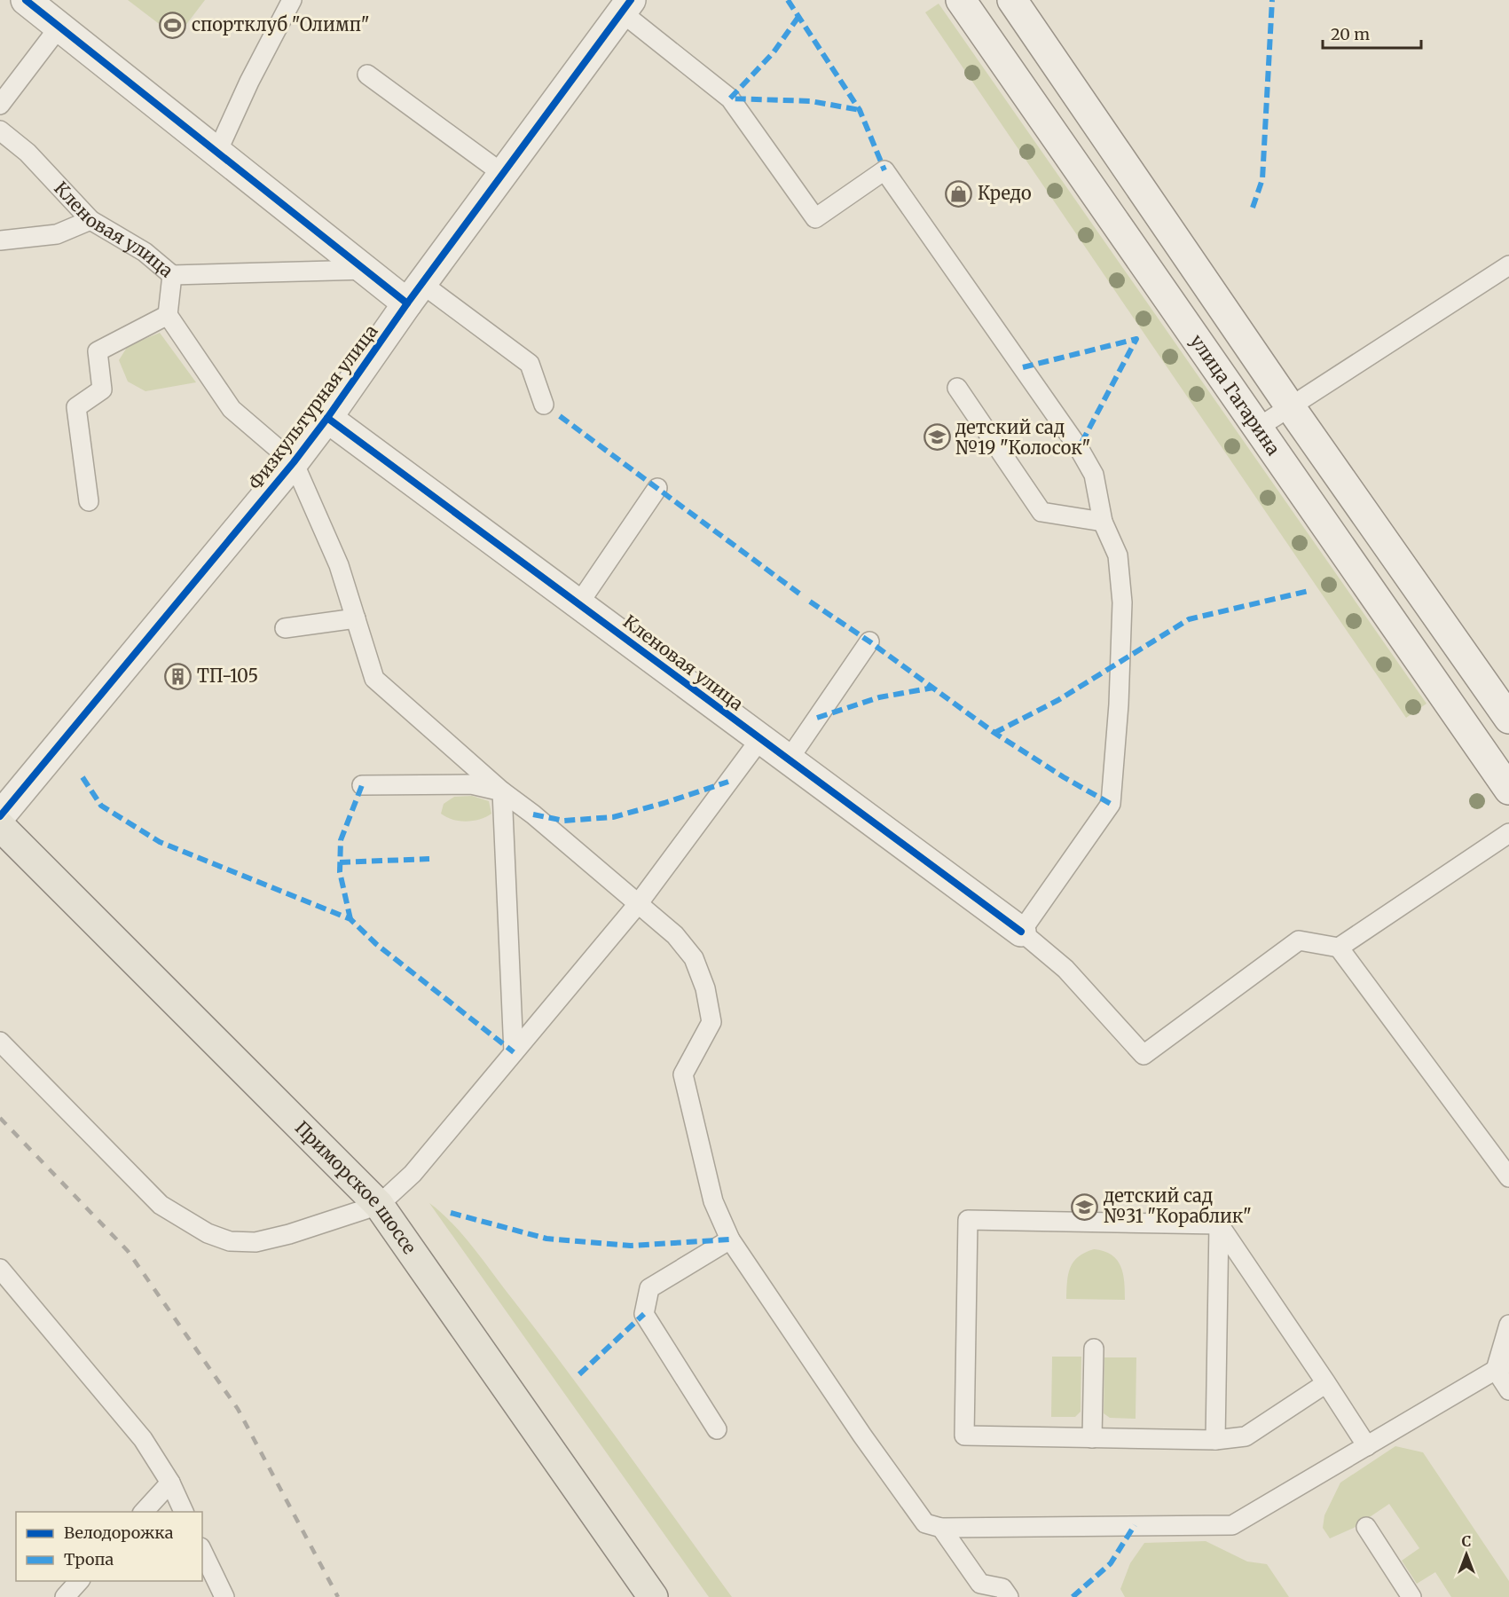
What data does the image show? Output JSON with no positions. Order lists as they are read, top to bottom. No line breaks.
{"streets":{"main road":["Приморское шоссе"],"street":["Кленовая улица","улица Гагарина","Физкультурная улица"]},"crossings":[["Кленовая улица","Физкультурная улица"]],"places":{"sports":["спортклуб \"Олимп\""],"shop":["Кредо"],"school or university":["детский сад №19 \"Колосок\"","детский сад №31 \"Кораблик\""],"building":["ТП-105"]},"legend":["Велодорожка","Тропа"],"scale_bar":"20 m","north":"top"}
